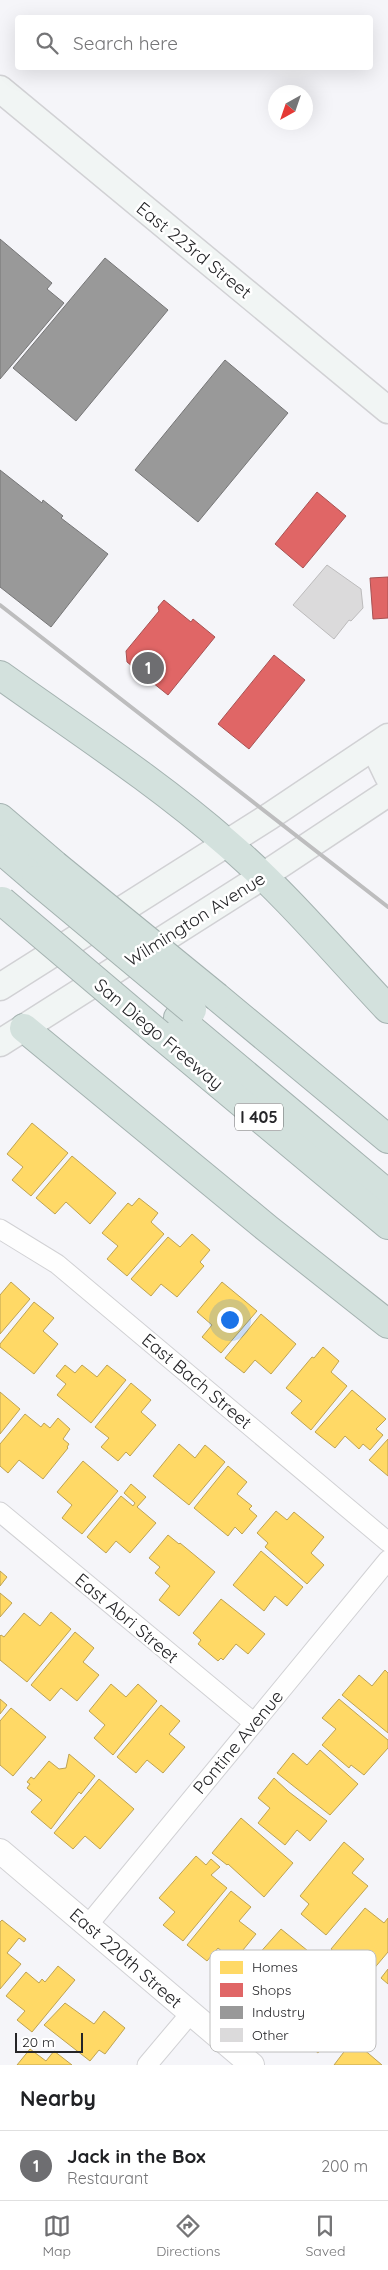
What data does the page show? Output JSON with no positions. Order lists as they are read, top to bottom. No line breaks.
{"streets":{"highway":["San Diego Freeway","I 405"],"main road":["East 223rd Street","Wilmington Avenue"],"street":["East Bach Street","East Abri Street","Pontine Avenue","East 220th Street"]},"crossings":[["East Abri Street","Pontine Avenue"],["Pontine Avenue","East 220th Street"]],"legend":["Homes","Shops","Industry","Other"],"scale_bar":"20 m","north":"bottom left","page":{"search":"Search here","pins":"1","scale":"20 m","heading":"Nearby","list":[{"mark":"1","name":"Jack in the Box","note":"Restaurant","value":"200 m"}],"nav":["Map","Directions","Saved"]}}
